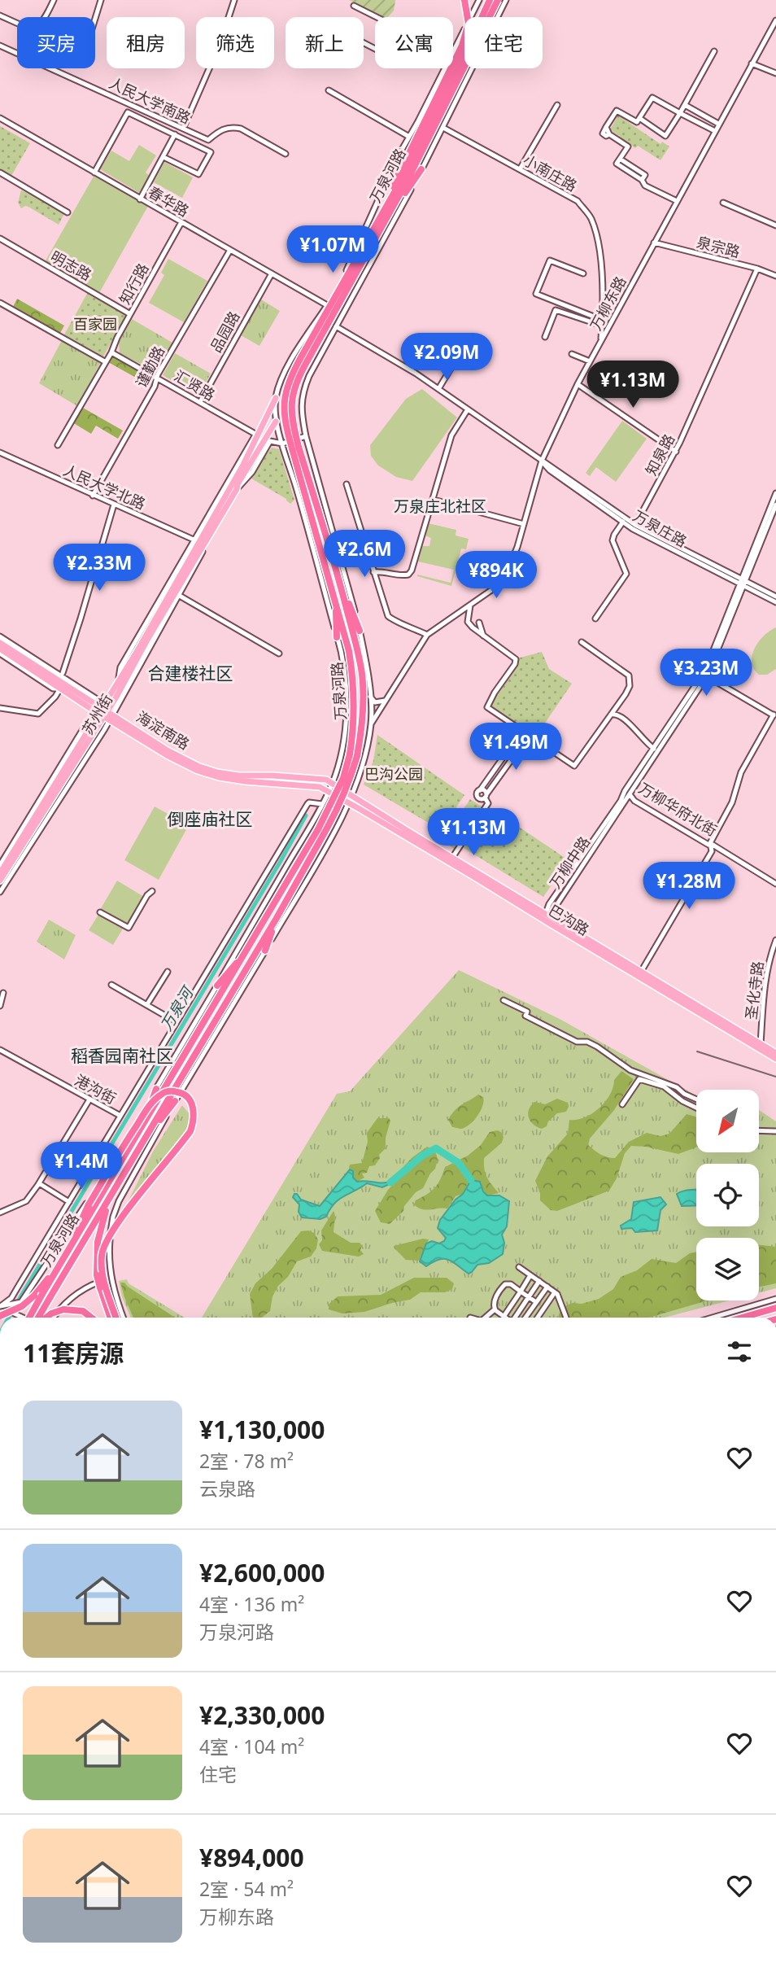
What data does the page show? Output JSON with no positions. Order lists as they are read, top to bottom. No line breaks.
{"streets":{"highway":["万泉河路"],"main road":["苏州街","海淀南路","巴沟路"],"street":["人民大学南路","小南庄路","春华路","泉宗路","明志路","知行路","万柳东路","品园路","谨勤路","汇贤路","知泉路","人民大学北路","万泉庄路","万柳华府北街","万柳中路","圣化寺路","港沟街"]},"crossings":[["小南庄路","万泉河路"],["小南庄路","万柳东路"],["万泉河路","春华路"],["万泉河路","万柳东路"],["万泉河路","万泉庄路"],["万泉河路","苏州街"],["万泉河路","海淀南路"],["万泉河路","巴沟路"],["春华路","知行路"],["春华路","品园路"],["春华路","谨勤路"],["泉宗路","万柳东路"],["泉宗路","知泉路"],["明志路","知行路"],["知行路","汇贤路"],["万柳东路","万泉庄路"],["品园路","汇贤路"],["谨勤路","汇贤路"],["谨勤路","人民大学北路"],["汇贤路","苏州街"],["知泉路","万泉庄路"],["人民大学北路","苏州街"],["万泉庄路","万柳中路"],["苏州街","海淀南路"],["海淀南路","巴沟路"],["万柳华府北街","万柳中路"],["万柳中路","巴沟路"],["巴沟路","圣化寺路"]],"districts":["万泉庄北社区","合建楼社区","倒座庙社区","稻香园南社区"],"water":["万泉河"],"parks":["百家园","巴沟公园"],"north":"bottom left","page":{"chip":["买房","租房","筛选","新上","公寓","住宅"],"price":["¥1.07M","¥2.09M","¥1.13M","¥2.6M","¥2.33M","¥894K","¥3.23M","¥1.49M","¥1.13M","¥1.28M","¥1.4M"],"heading":"11套房源","list":[{"name":"¥1,130,000","note":"2室 · 78 m² · 云泉路"},{"name":"¥2,600,000","note":"4室 · 136 m² · 万泉河路"},{"name":"¥2,330,000","note":"4室 · 104 m² · 住宅"},{"name":"¥894,000","note":"2室 · 54 m² · 万柳东路"}]}}
